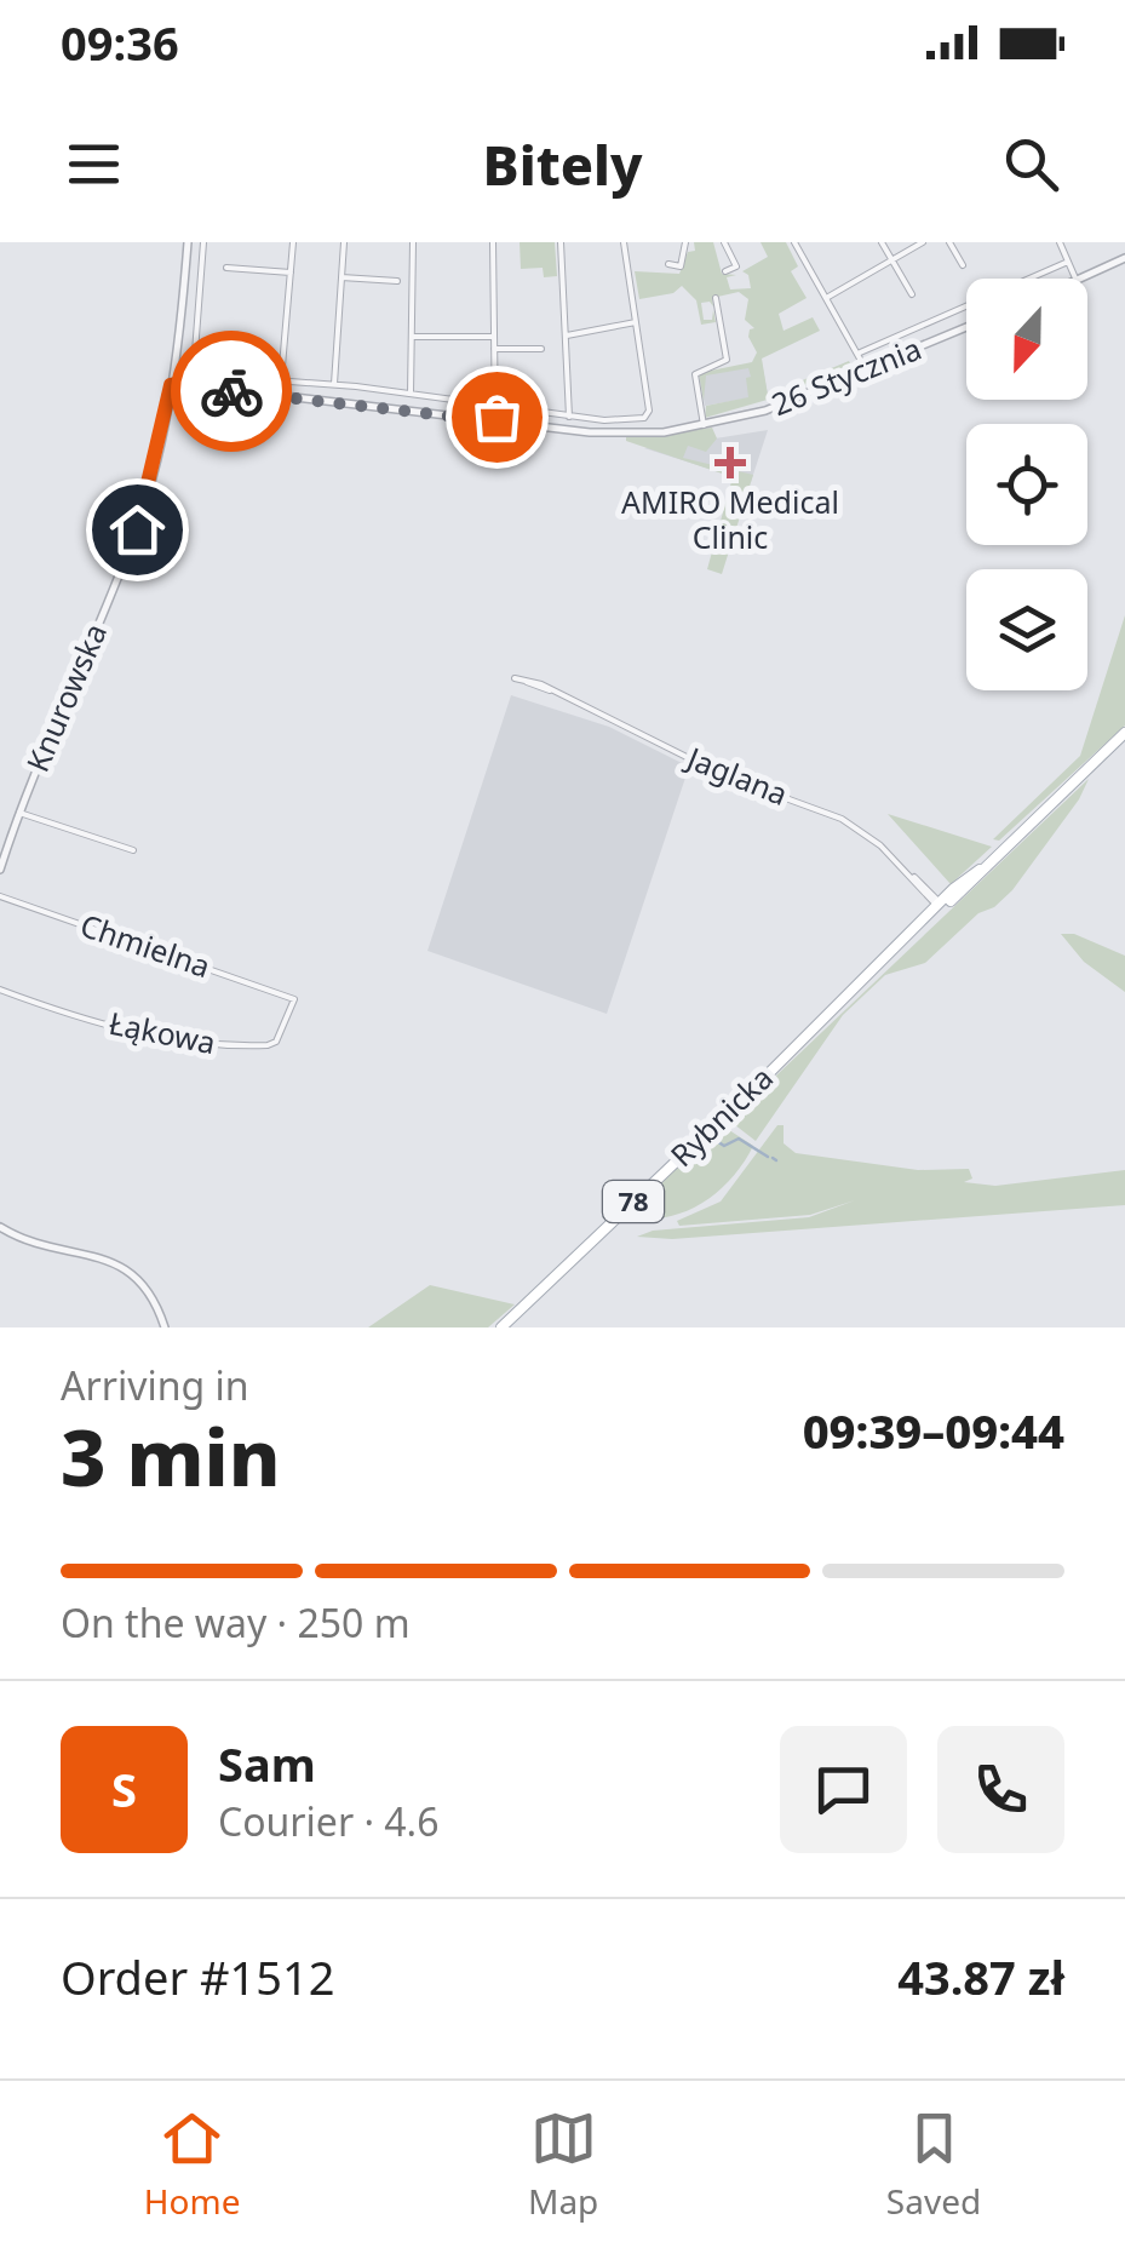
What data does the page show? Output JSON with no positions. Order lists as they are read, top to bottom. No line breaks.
{"streets":{"main road":["Rybnicka","78"],"street":["26 Stycznia","Knurowska","Jaglana","Chmielna","Łąkowa"]},"crossings":[["26 Stycznia","Knurowska"],["Jaglana","Rybnicka"],["Chmielna","Łąkowa"]],"places":{"health":["AMIRO Medical Clinic"]},"north":"bottom","page":{"status":"09:36","header":"Bitely","heading":["3 min","Arriving in","09:39–09:44"],"panel":["Sam","Courier · 4.6","Order #1512","43.87 zł"],"bar":"On the way · 250 m","round":"S","tabs":["Home","Map","Saved"]}}
